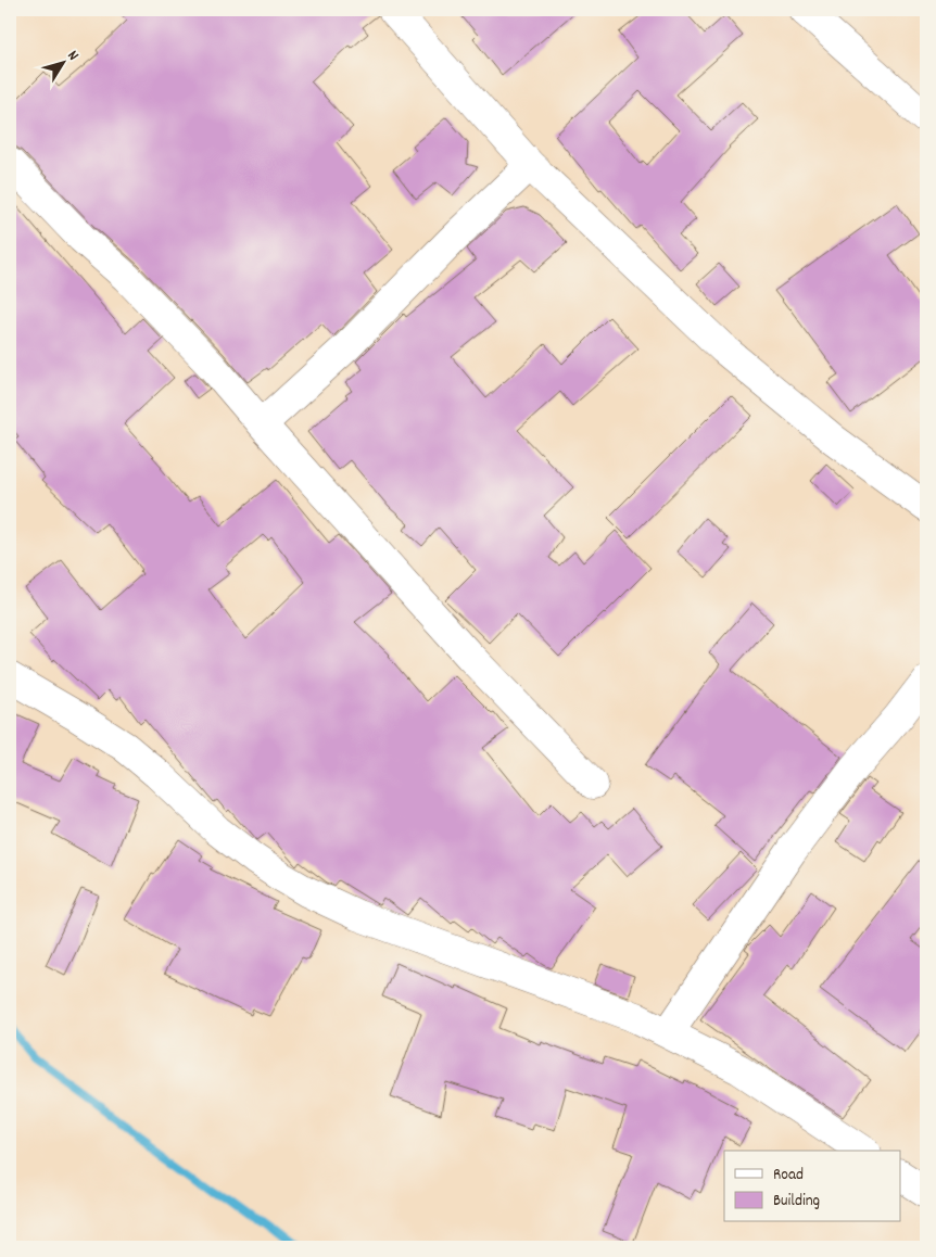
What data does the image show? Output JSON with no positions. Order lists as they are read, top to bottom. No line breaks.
{"legend":["Road","Building"],"north":"top right"}
